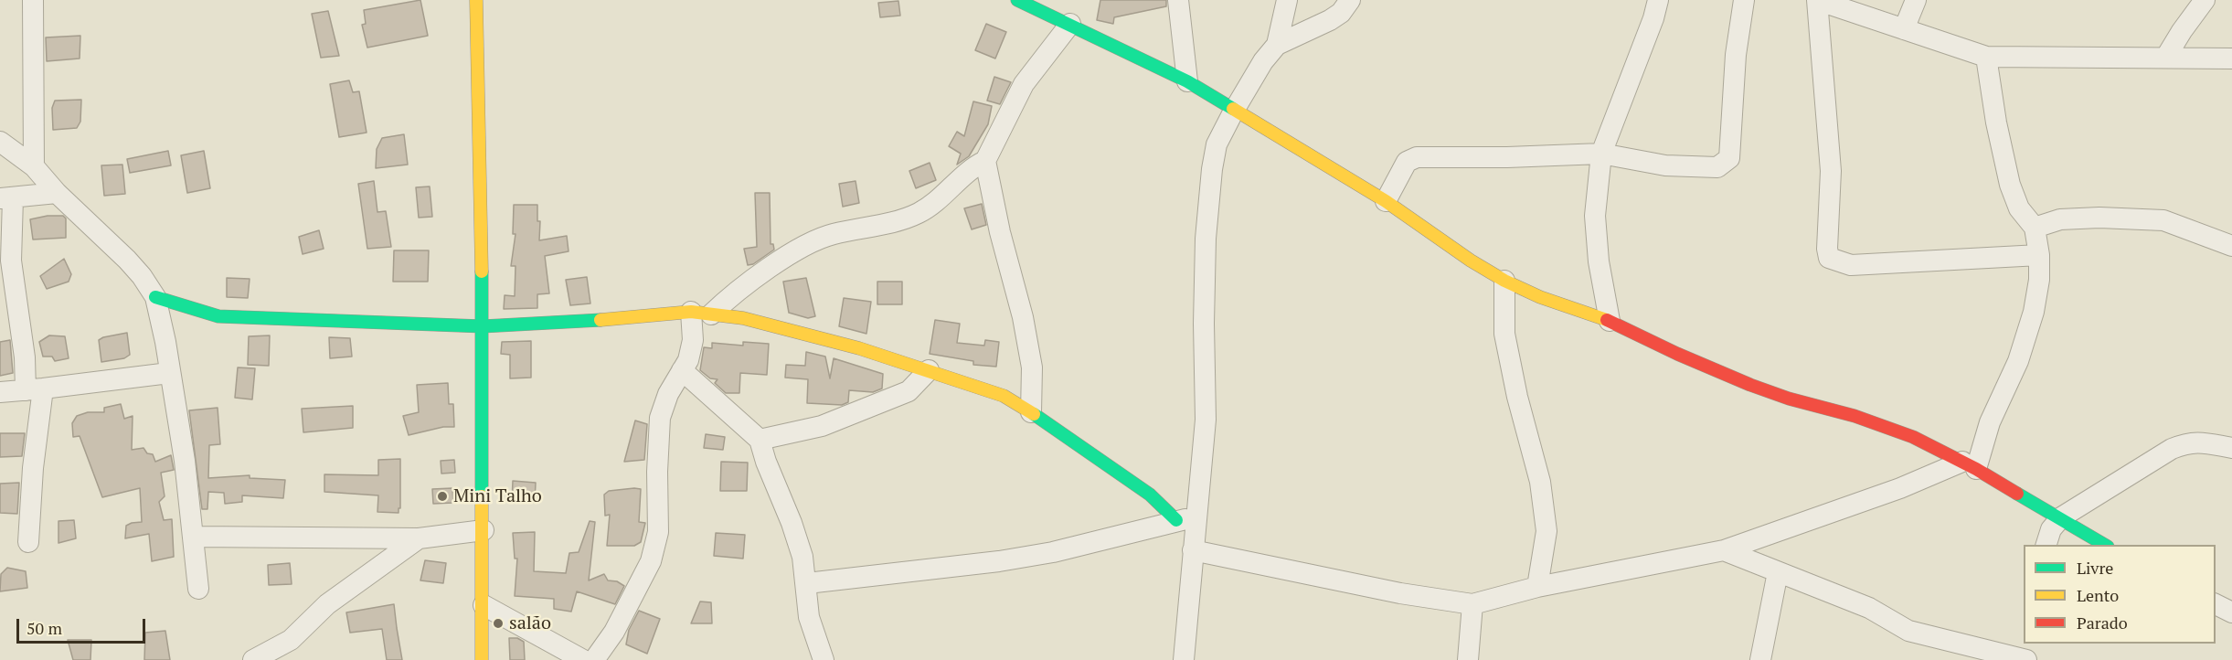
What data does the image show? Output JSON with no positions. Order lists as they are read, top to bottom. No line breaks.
{"places":["Mini Talho","salão"],"legend":["Livre","Lento","Parado"],"scale_bar":"50 m"}
